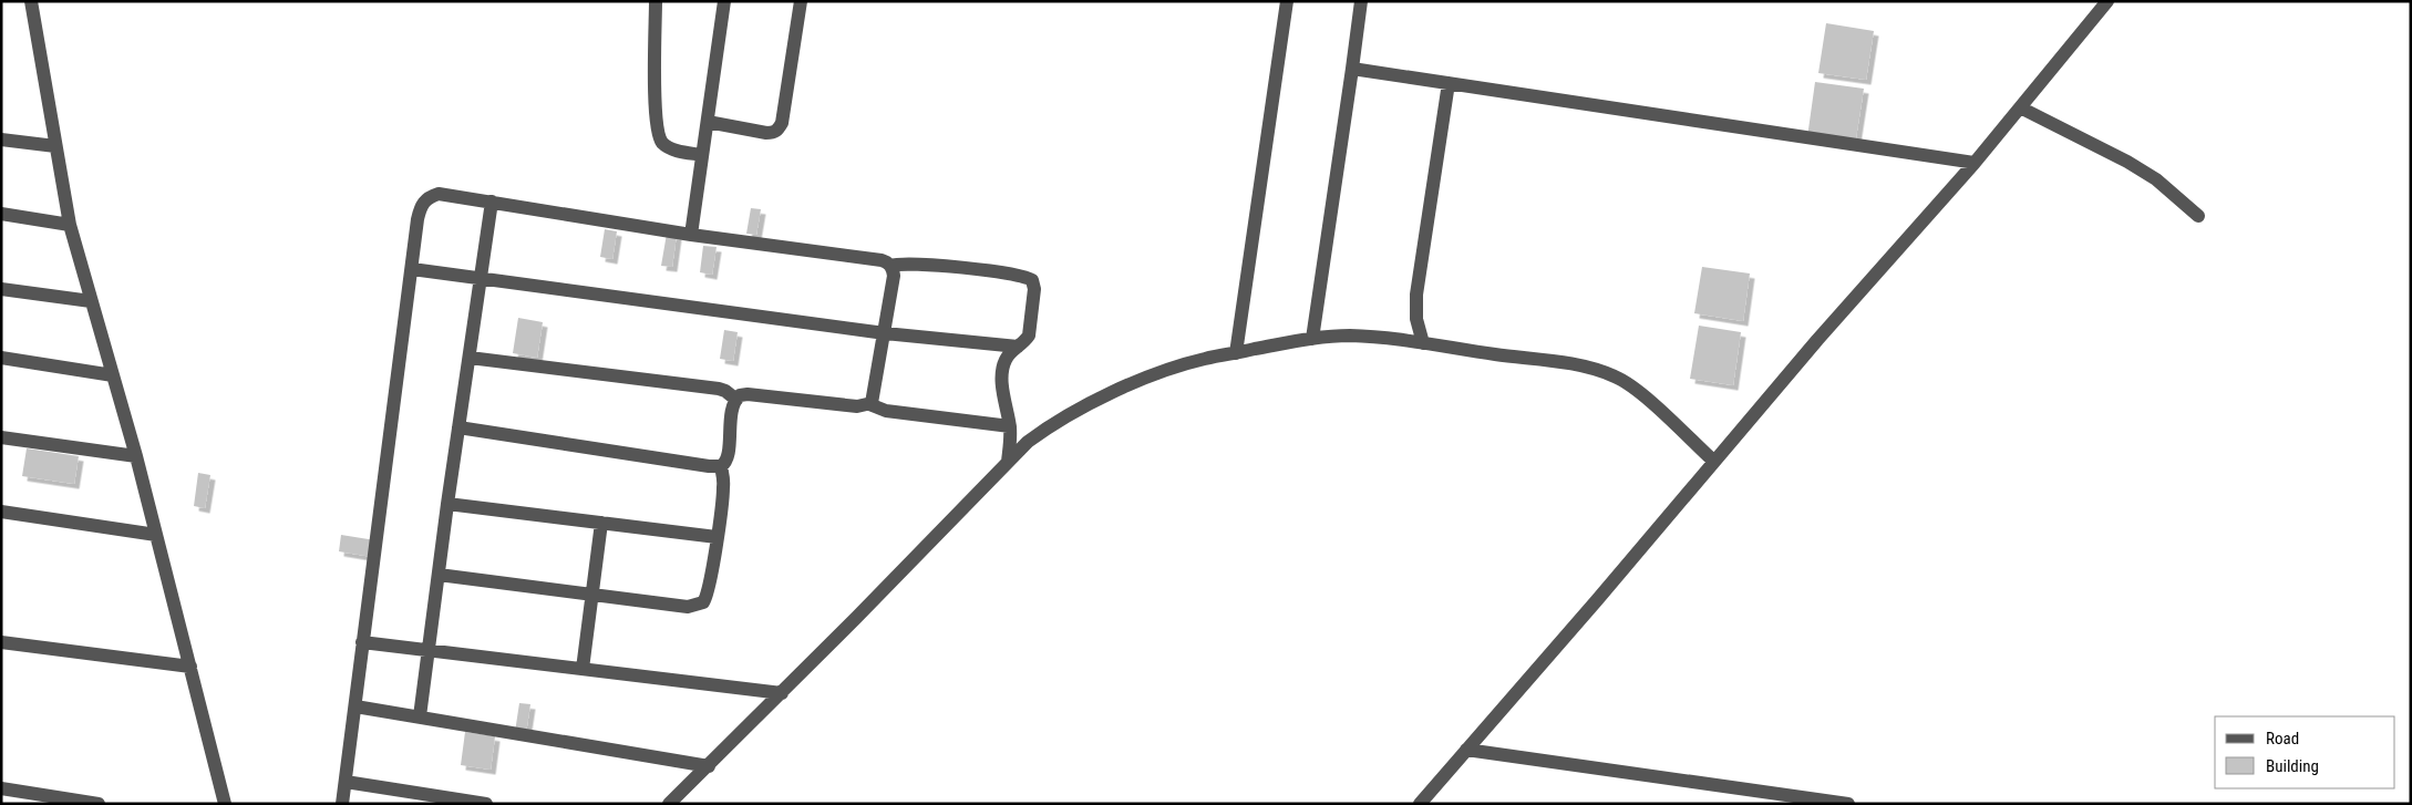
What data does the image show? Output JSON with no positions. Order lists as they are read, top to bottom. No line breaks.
{"legend":["Road","Building"]}
